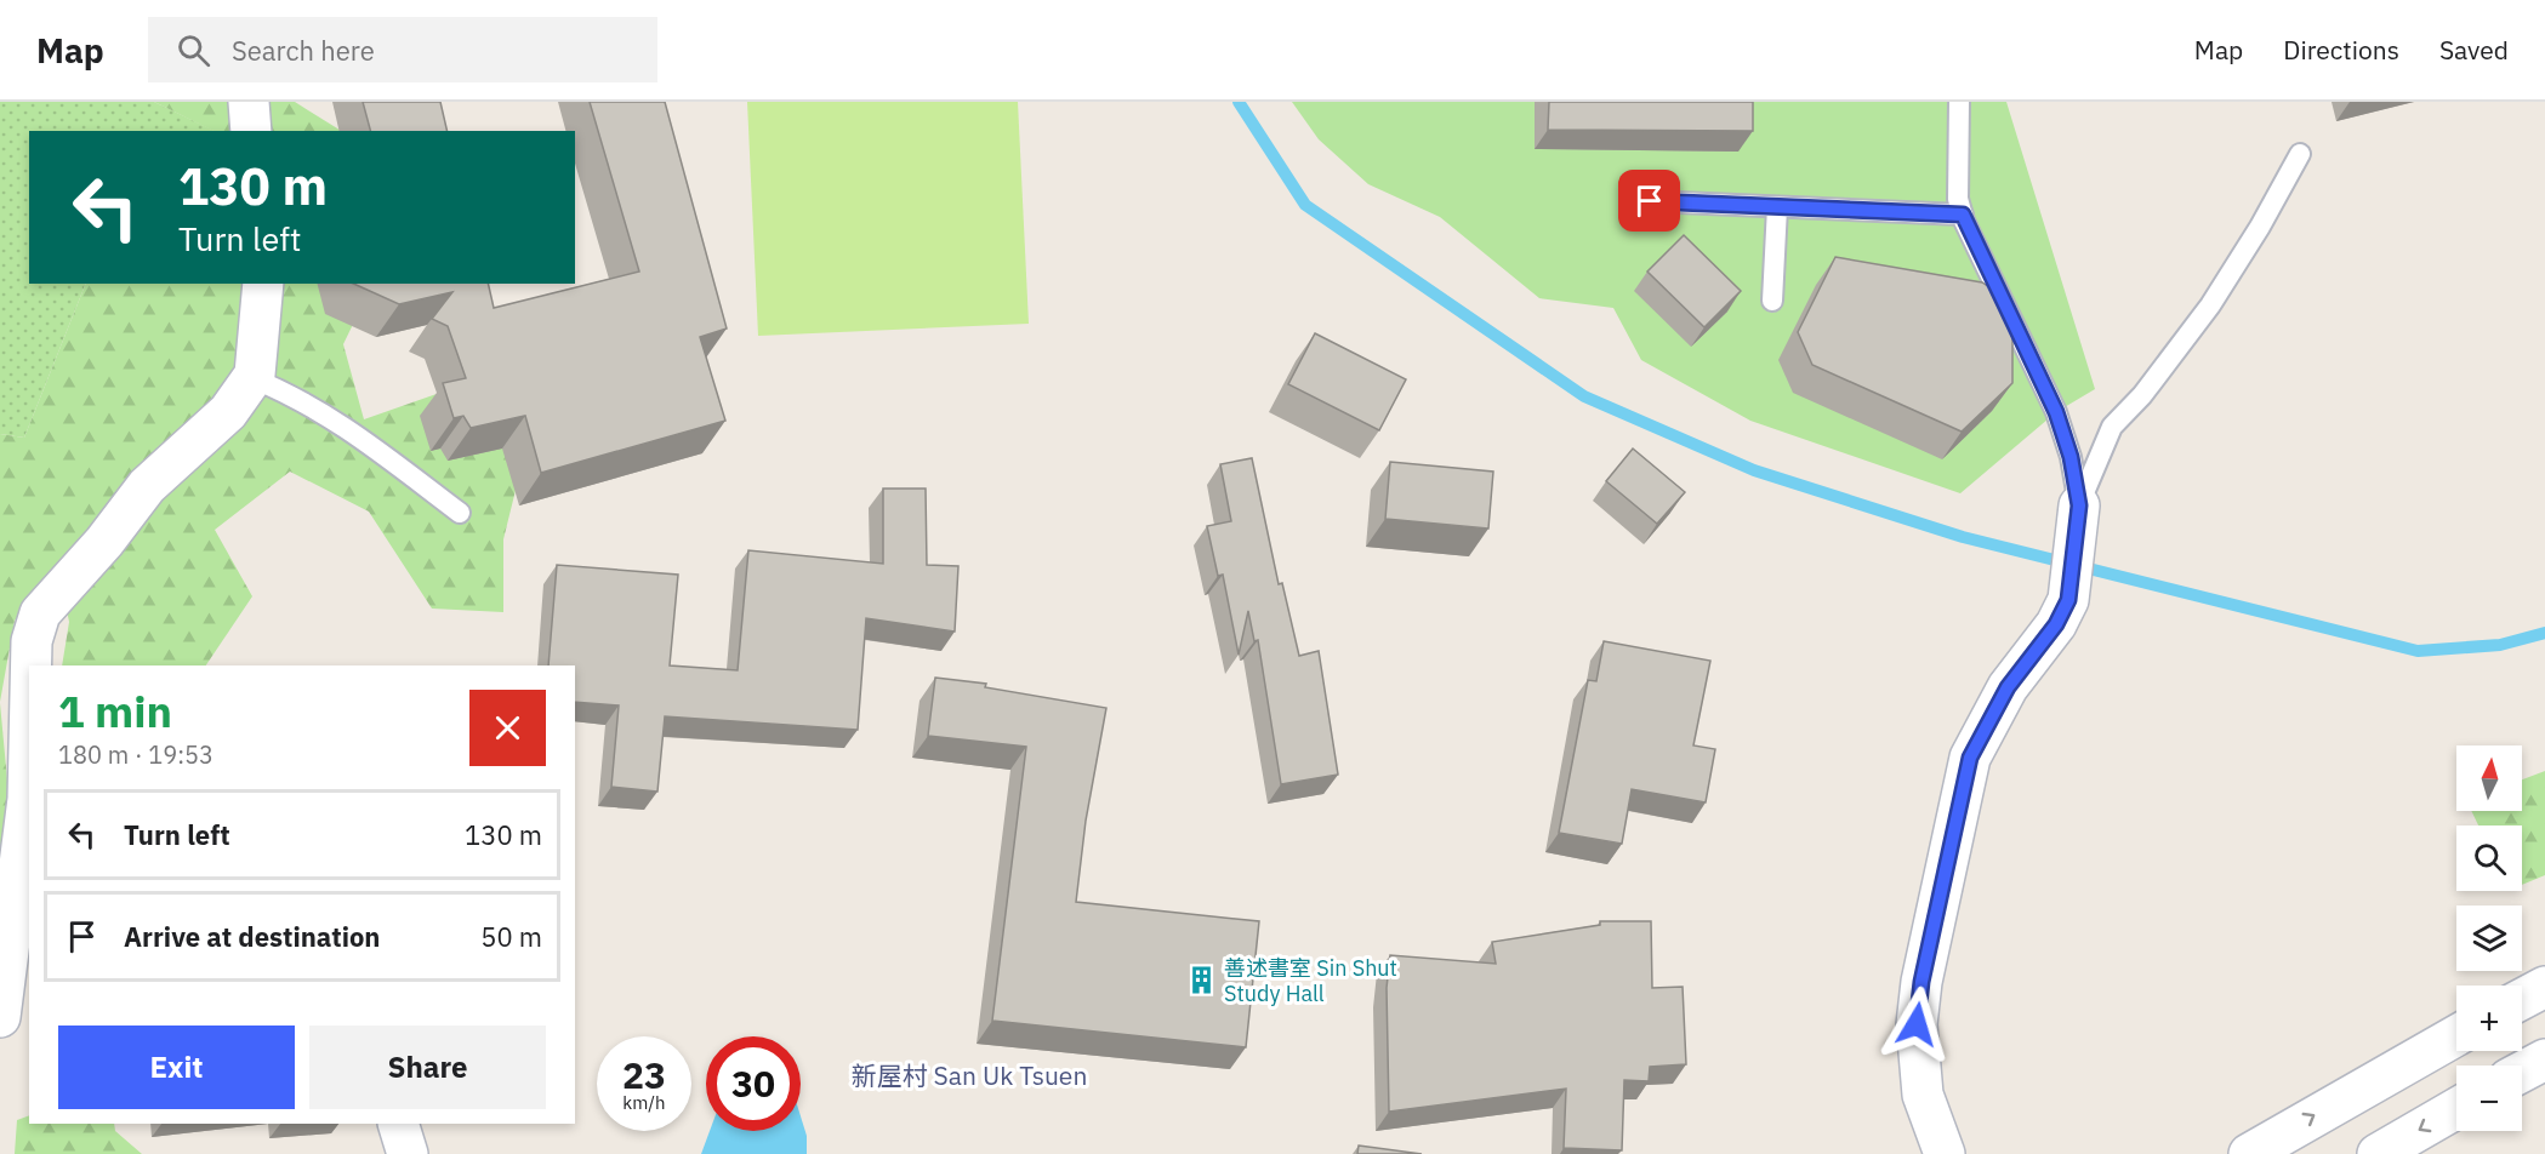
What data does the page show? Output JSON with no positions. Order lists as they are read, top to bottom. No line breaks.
{"districts":["新屋村 San Uk Tsuen"],"places":{"building":["善述書室 Sin Shut Study Hall"]},"north":"top","page":{"header":"Map","search":"Search here","nav":["Map","Directions","Saved"],"turn":["130 m","Turn left"],"heading":["1 min","180 m · 19:53"],"map_buttons":["+","−"],"list":[{"name":"Turn left","value":"130 m"},{"name":"Arrive at destination","value":"50 m"}],"buttons":["Exit","Share"],"speed":"23 km/h","limit":"30"}}
